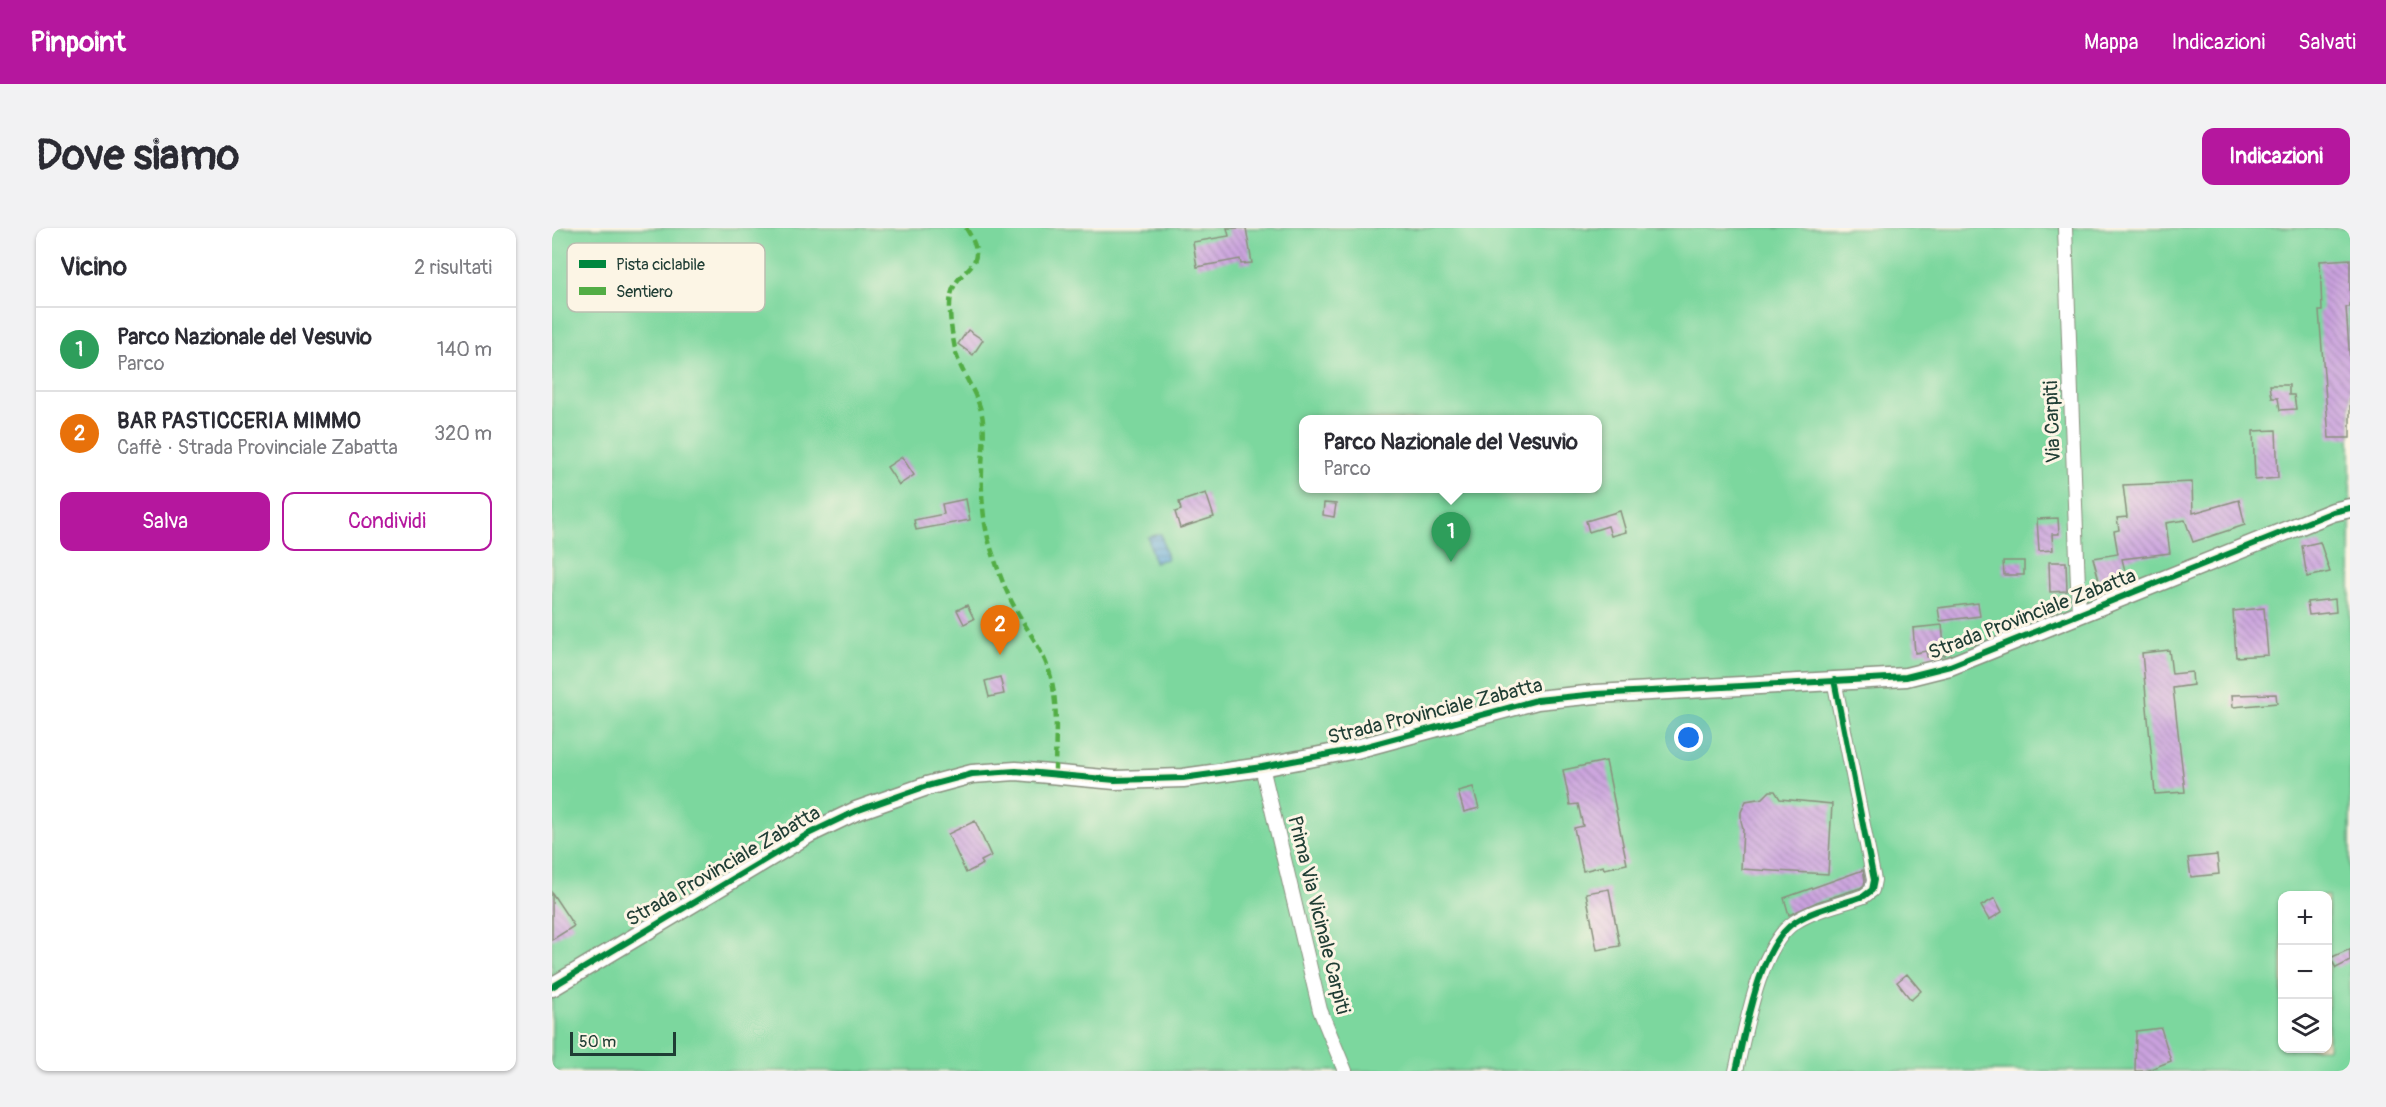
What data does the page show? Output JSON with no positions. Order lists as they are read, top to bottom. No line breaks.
{"streets":{"street":["Via Carpiti","Strada Provinciale Zabatta","Prima Via Vicinale Carpiti"]},"crossings":[["Via Carpiti","Strada Provinciale Zabatta"],["Strada Provinciale Zabatta","Prima Via Vicinale Carpiti"]],"legend":["Pista ciclabile","Sentiero"],"scale_bar":"50 m","page":{"header":"Pinpoint","nav":["Mappa","Indicazioni","Salvati"],"buttons":["Indicazioni",["Salva","Condividi"]],"title":"Dove siamo","heading":["Vicino","2 risultati"],"list":[{"mark":"1","name":"Parco Nazionale del Vesuvio","note":"Parco","value":"140 m"},{"mark":"2","name":"BAR PASTICCERIA MIMMO","note":"Caffè · Strada Provinciale Zabatta","value":"320 m"}],"popup":["Parco Nazionale del Vesuvio","Parco"],"pins":["1","2"],"map_buttons":["+","−"],"scale":"50 m"}}
